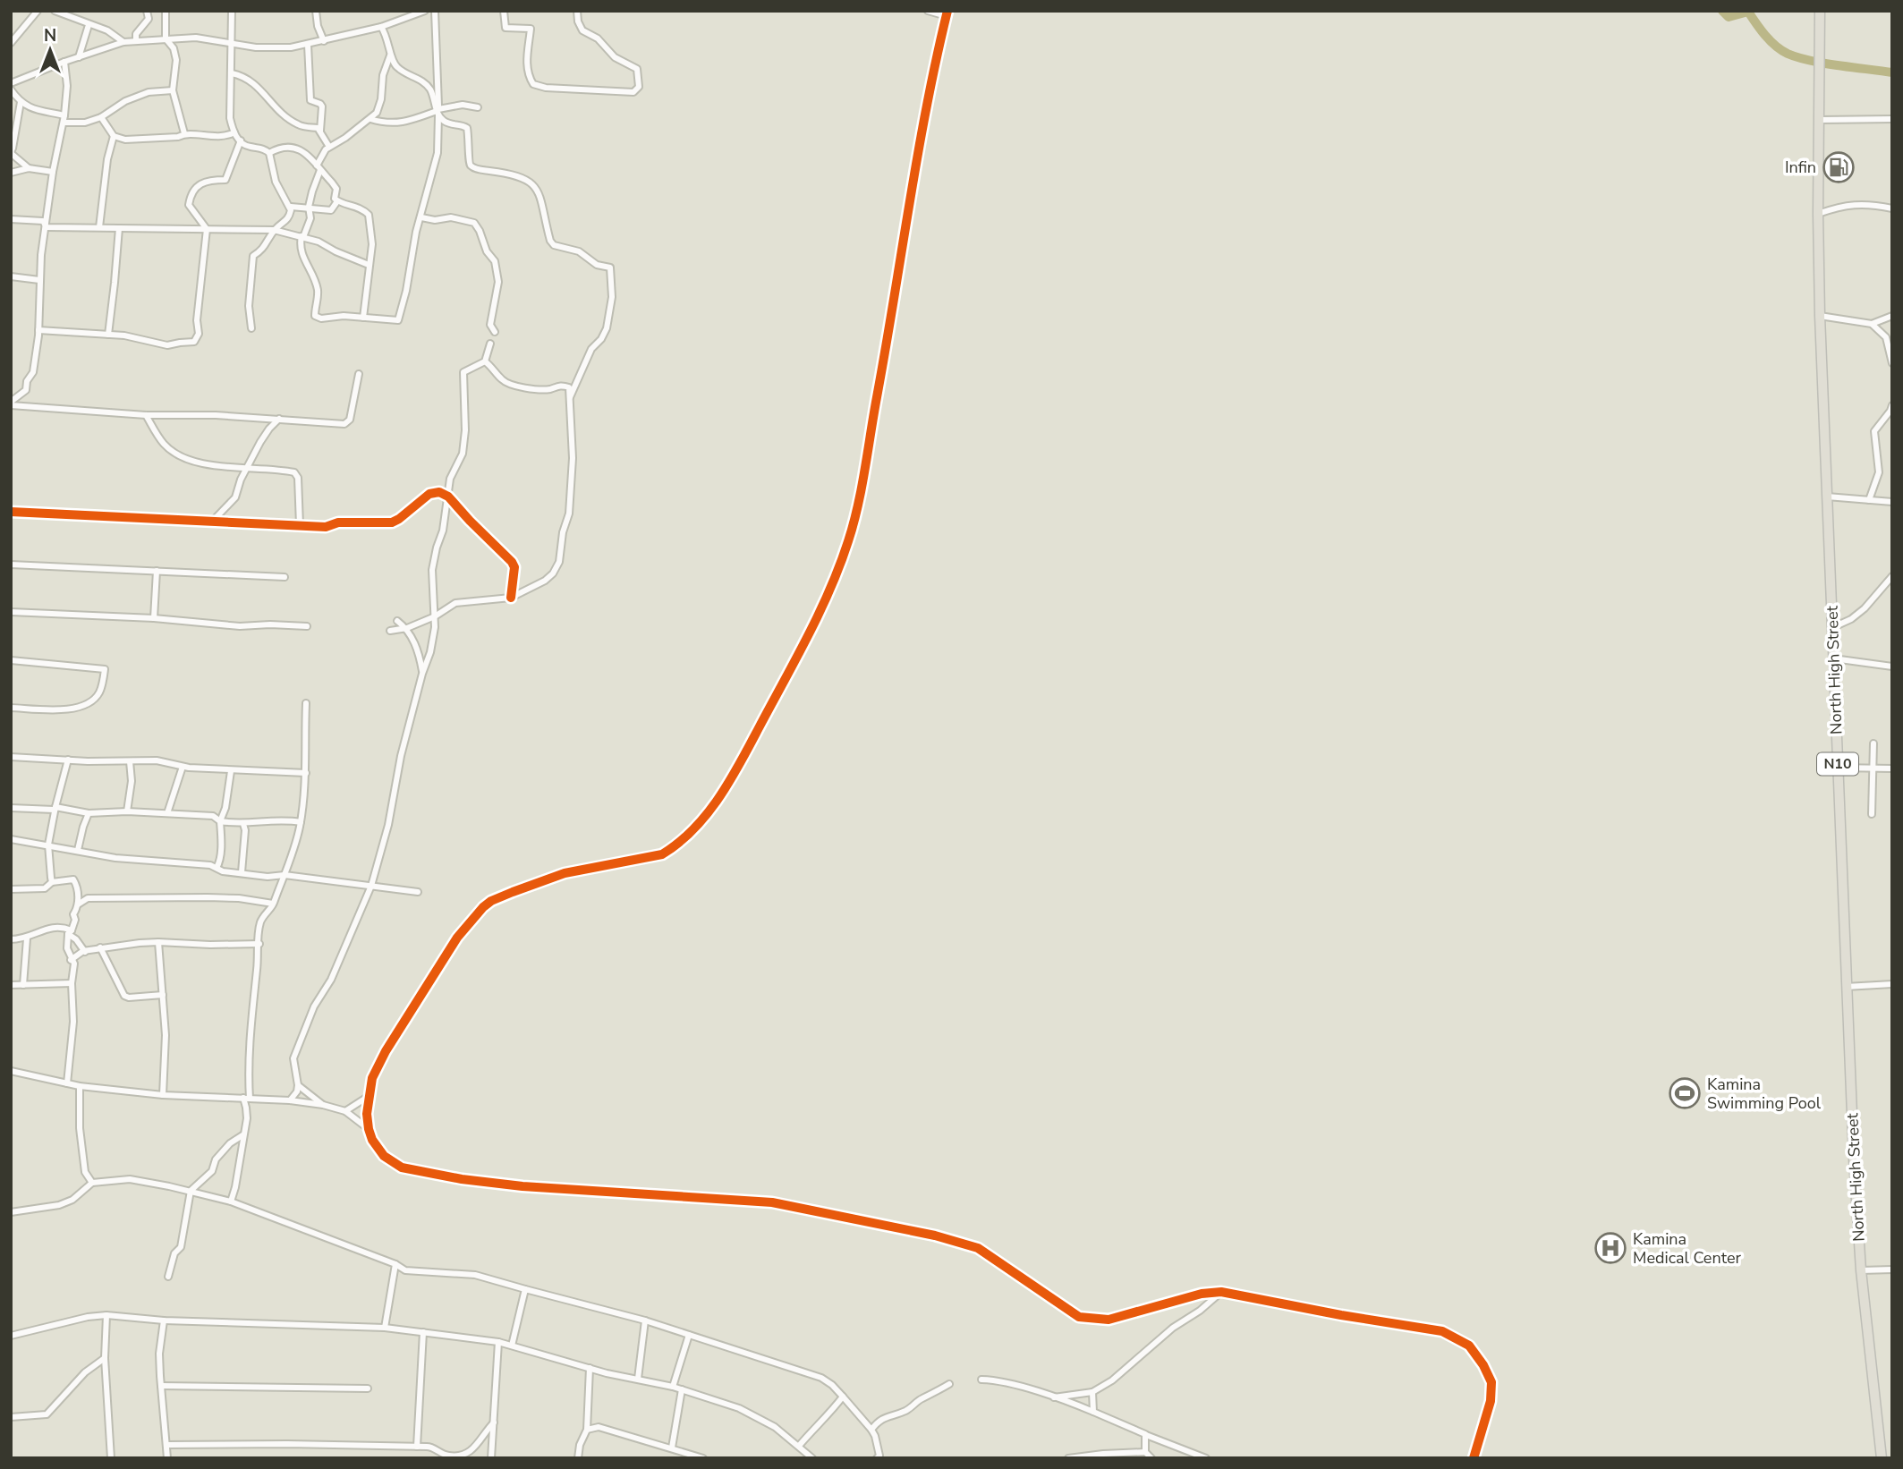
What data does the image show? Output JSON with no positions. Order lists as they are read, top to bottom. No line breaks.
{"streets":{"highway":["North High Street","N10"]},"places":{"fuel station":["Infin"],"sports":["Kamina Swimming Pool"],"hospital":["Kamina Medical Center"]},"north":"top"}
